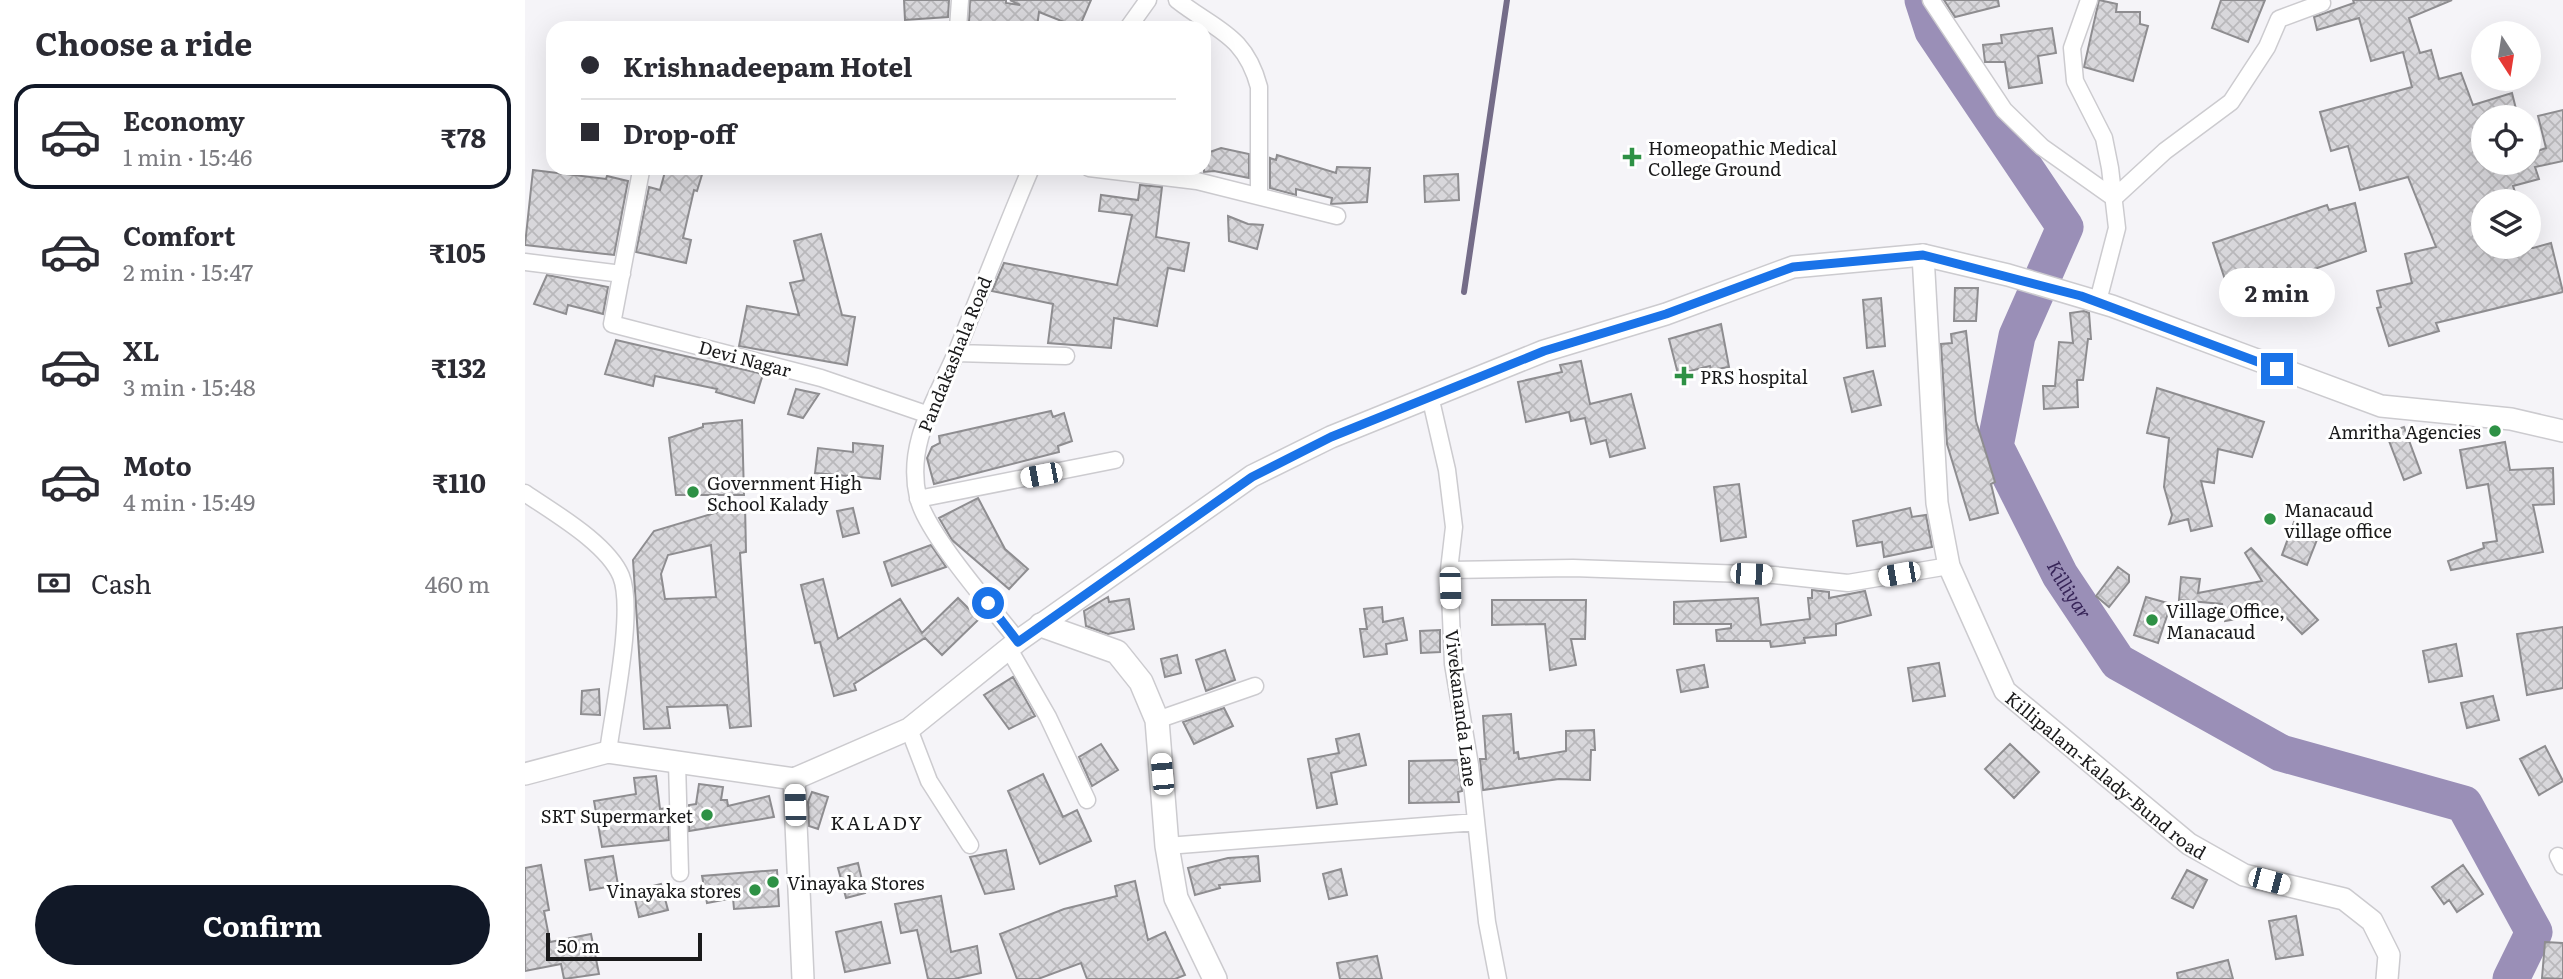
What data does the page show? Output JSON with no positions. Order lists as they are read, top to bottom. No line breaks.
{"streets":{"street":["Pandakashala Road","Devi Nagar","Vivekananda Lane","Killipalam-Kalady-Bund road"]},"crossings":[["Pandakashala Road","Devi Nagar"]],"districts":["KALADY"],"water":["Killiyar"],"places":{"health":["Homeopathic Medical College Ground","PRS hospital"],"other":["Amritha Agencies","Government High School Kalady","Manacaud village office","Village Office, Manacaud","SRT Supermarket","Vinayaka Stores","Vinayaka stores"]},"scale_bar":"50 m","north":"bottom","page":{"heading":"Choose a ride","banner":["Krishnadeepam Hotel","Drop-off"],"list":[{"name":"Economy","note":"1 min · 15:46","value":"₹78"},{"name":"Comfort","note":"2 min · 15:47","value":"₹105"},{"name":"XL","note":"3 min · 15:48","value":"₹132"},{"name":"Moto","note":"4 min · 15:49","value":"₹110"}],"bubble":"2 min","pay":["Cash","460 m"],"buttons":"Confirm","scale":"50 m"}}
